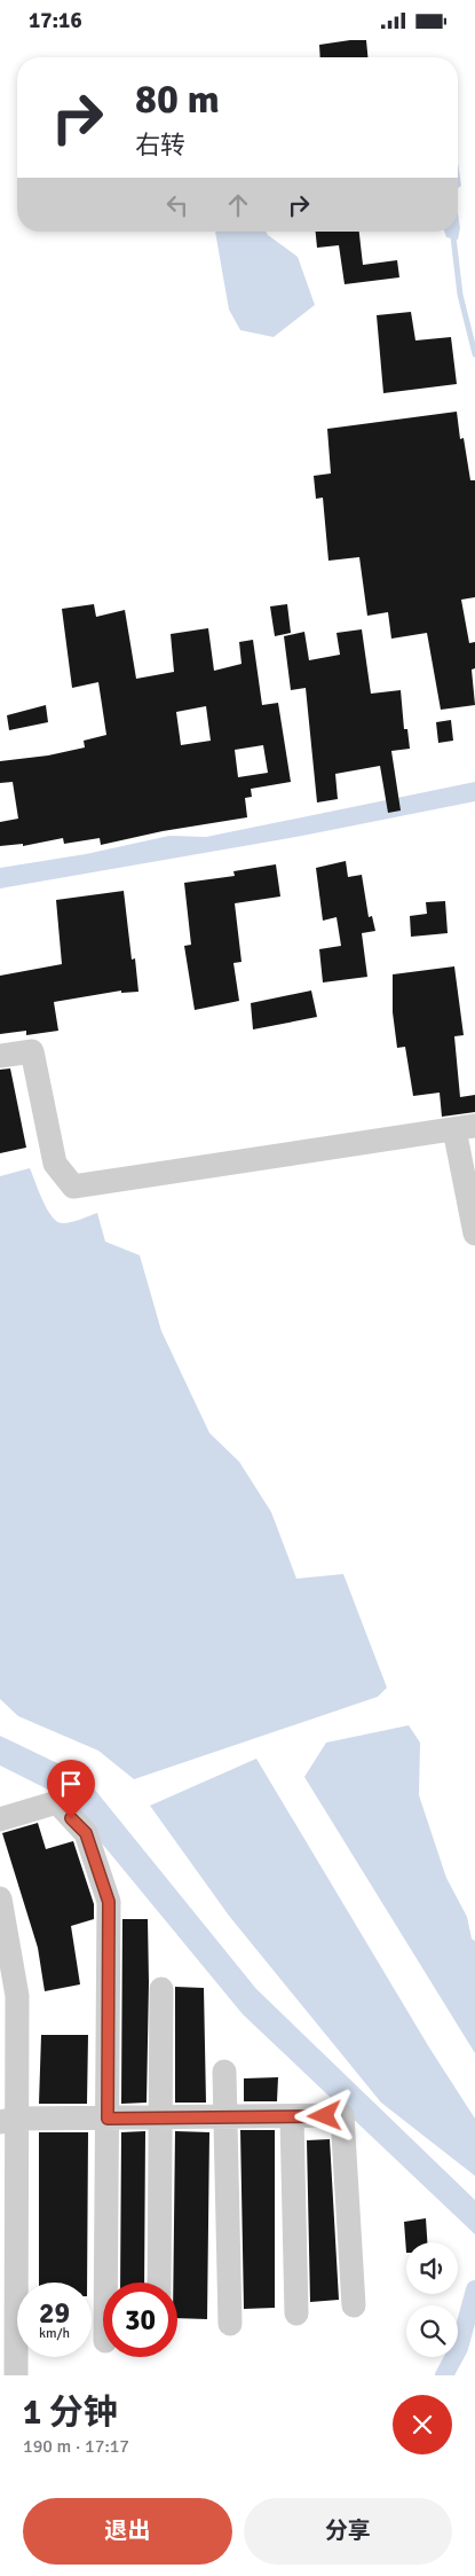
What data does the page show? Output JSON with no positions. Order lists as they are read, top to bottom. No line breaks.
{"page":{"status":"17:16","turn":["80 m","右转"],"speed":"29 km/h","limit":"30","heading":["1 分钟","190 m · 17:17"],"buttons":["退出","分享"]}}
